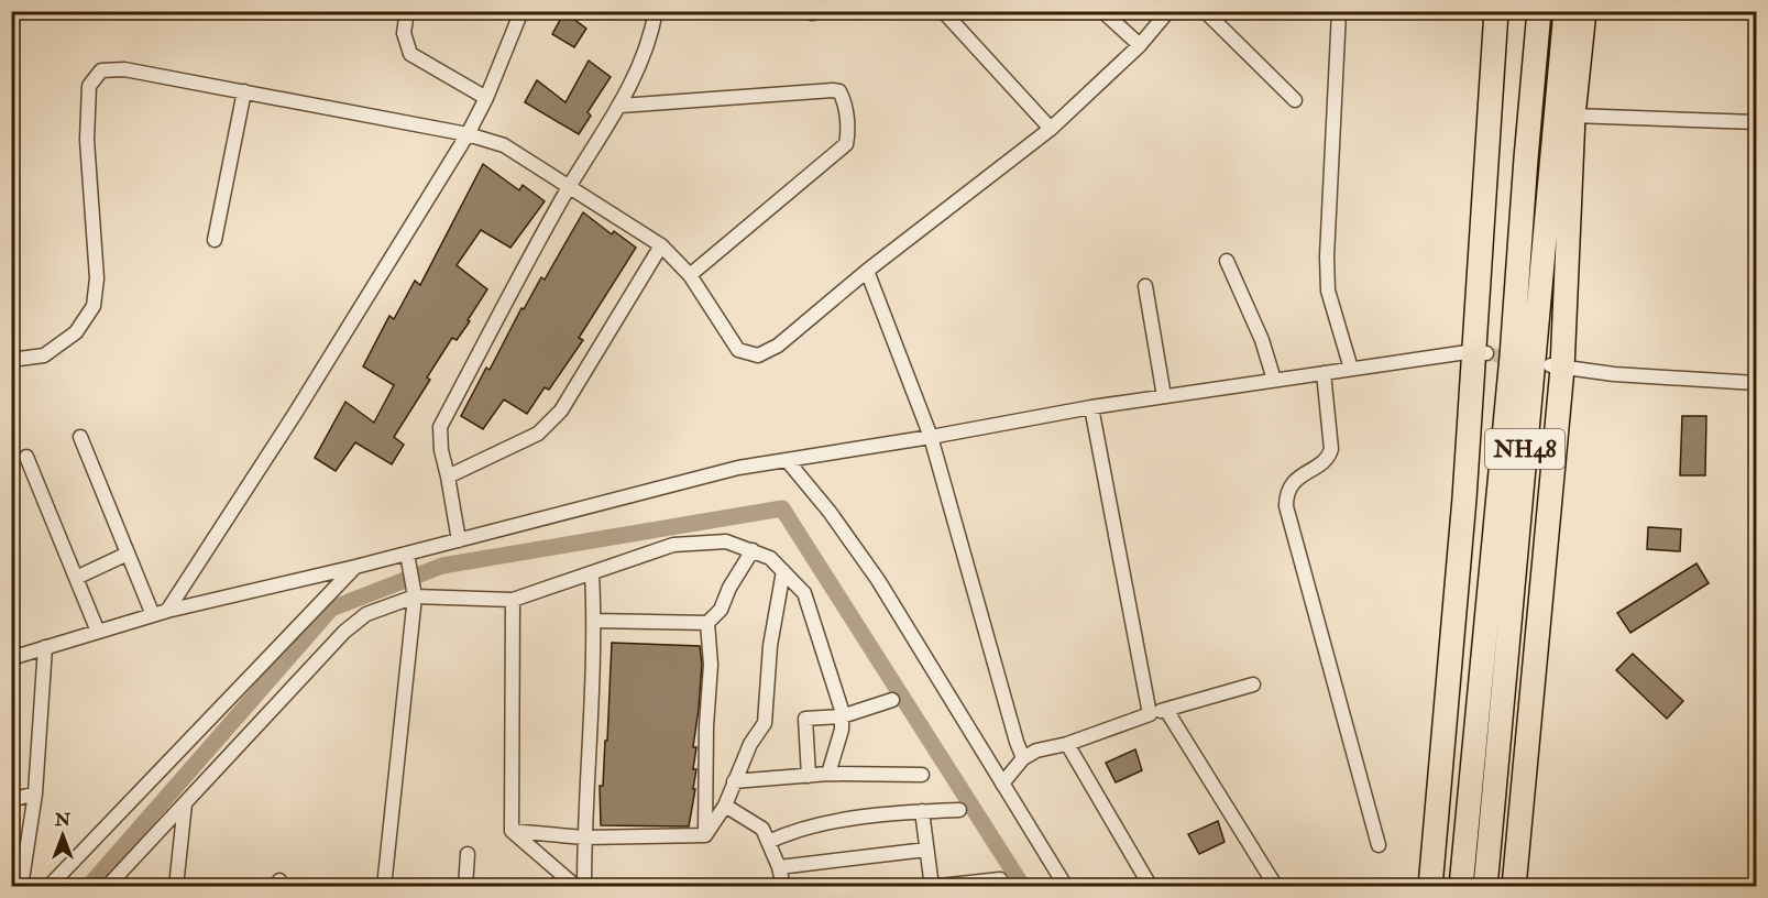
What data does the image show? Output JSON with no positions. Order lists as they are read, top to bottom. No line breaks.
{"streets":{"highway":["NH48"]},"north":"top"}
